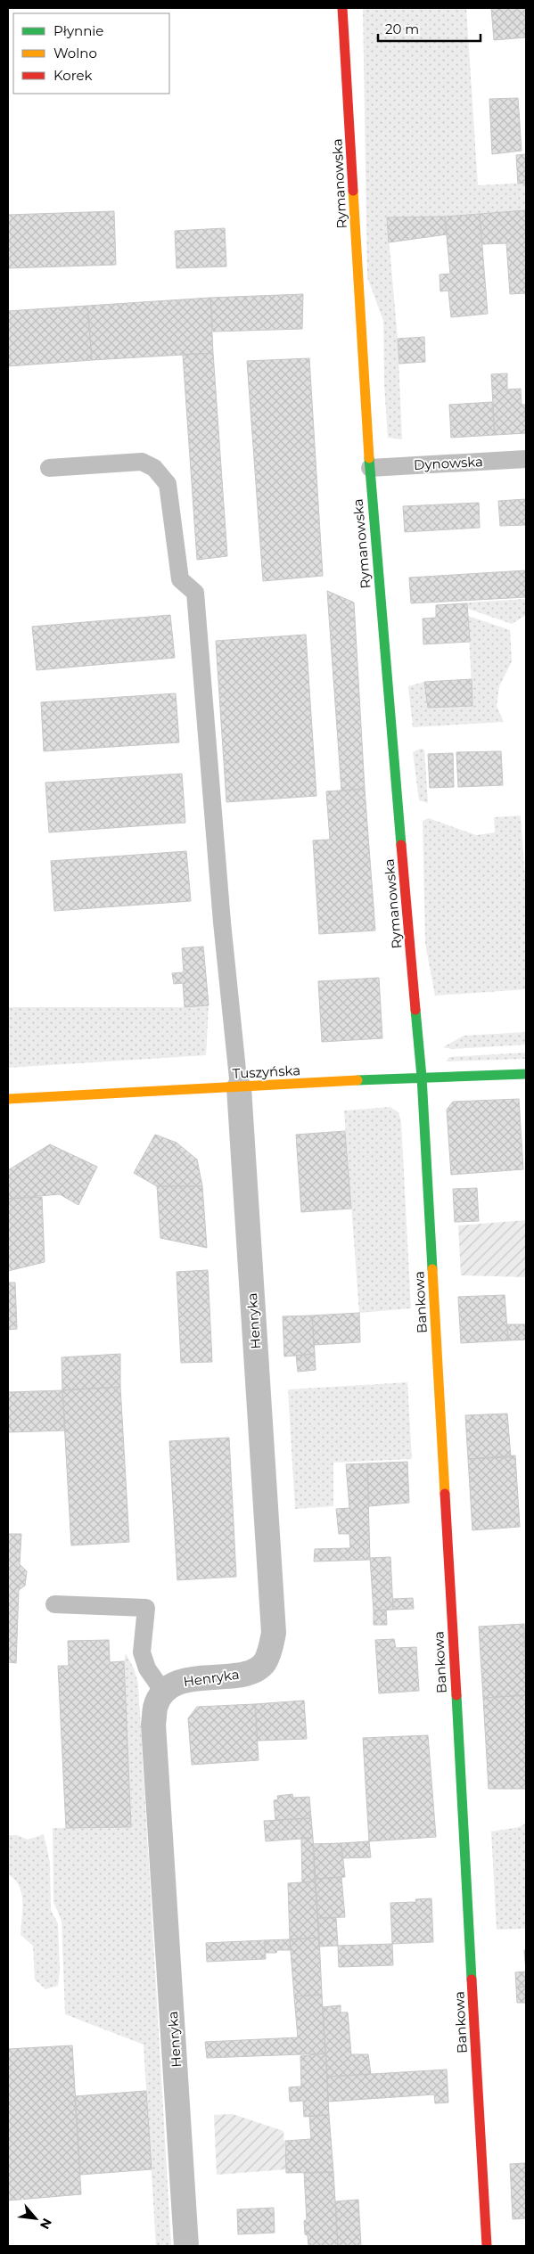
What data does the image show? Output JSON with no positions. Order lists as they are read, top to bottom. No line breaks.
{"streets":{"street":["Rymanowska","Tuszyńska","Bankowa","Henryka"],"lane":["Dynowska"]},"crossings":[["Rymanowska","Dynowska"],["Rymanowska","Tuszyńska"],["Rymanowska","Bankowa"],["Tuszyńska","Bankowa"],["Tuszyńska","Henryka"]],"legend":["Płynnie","Wolno","Korek"],"scale_bar":"20 m","north":"bottom right"}
